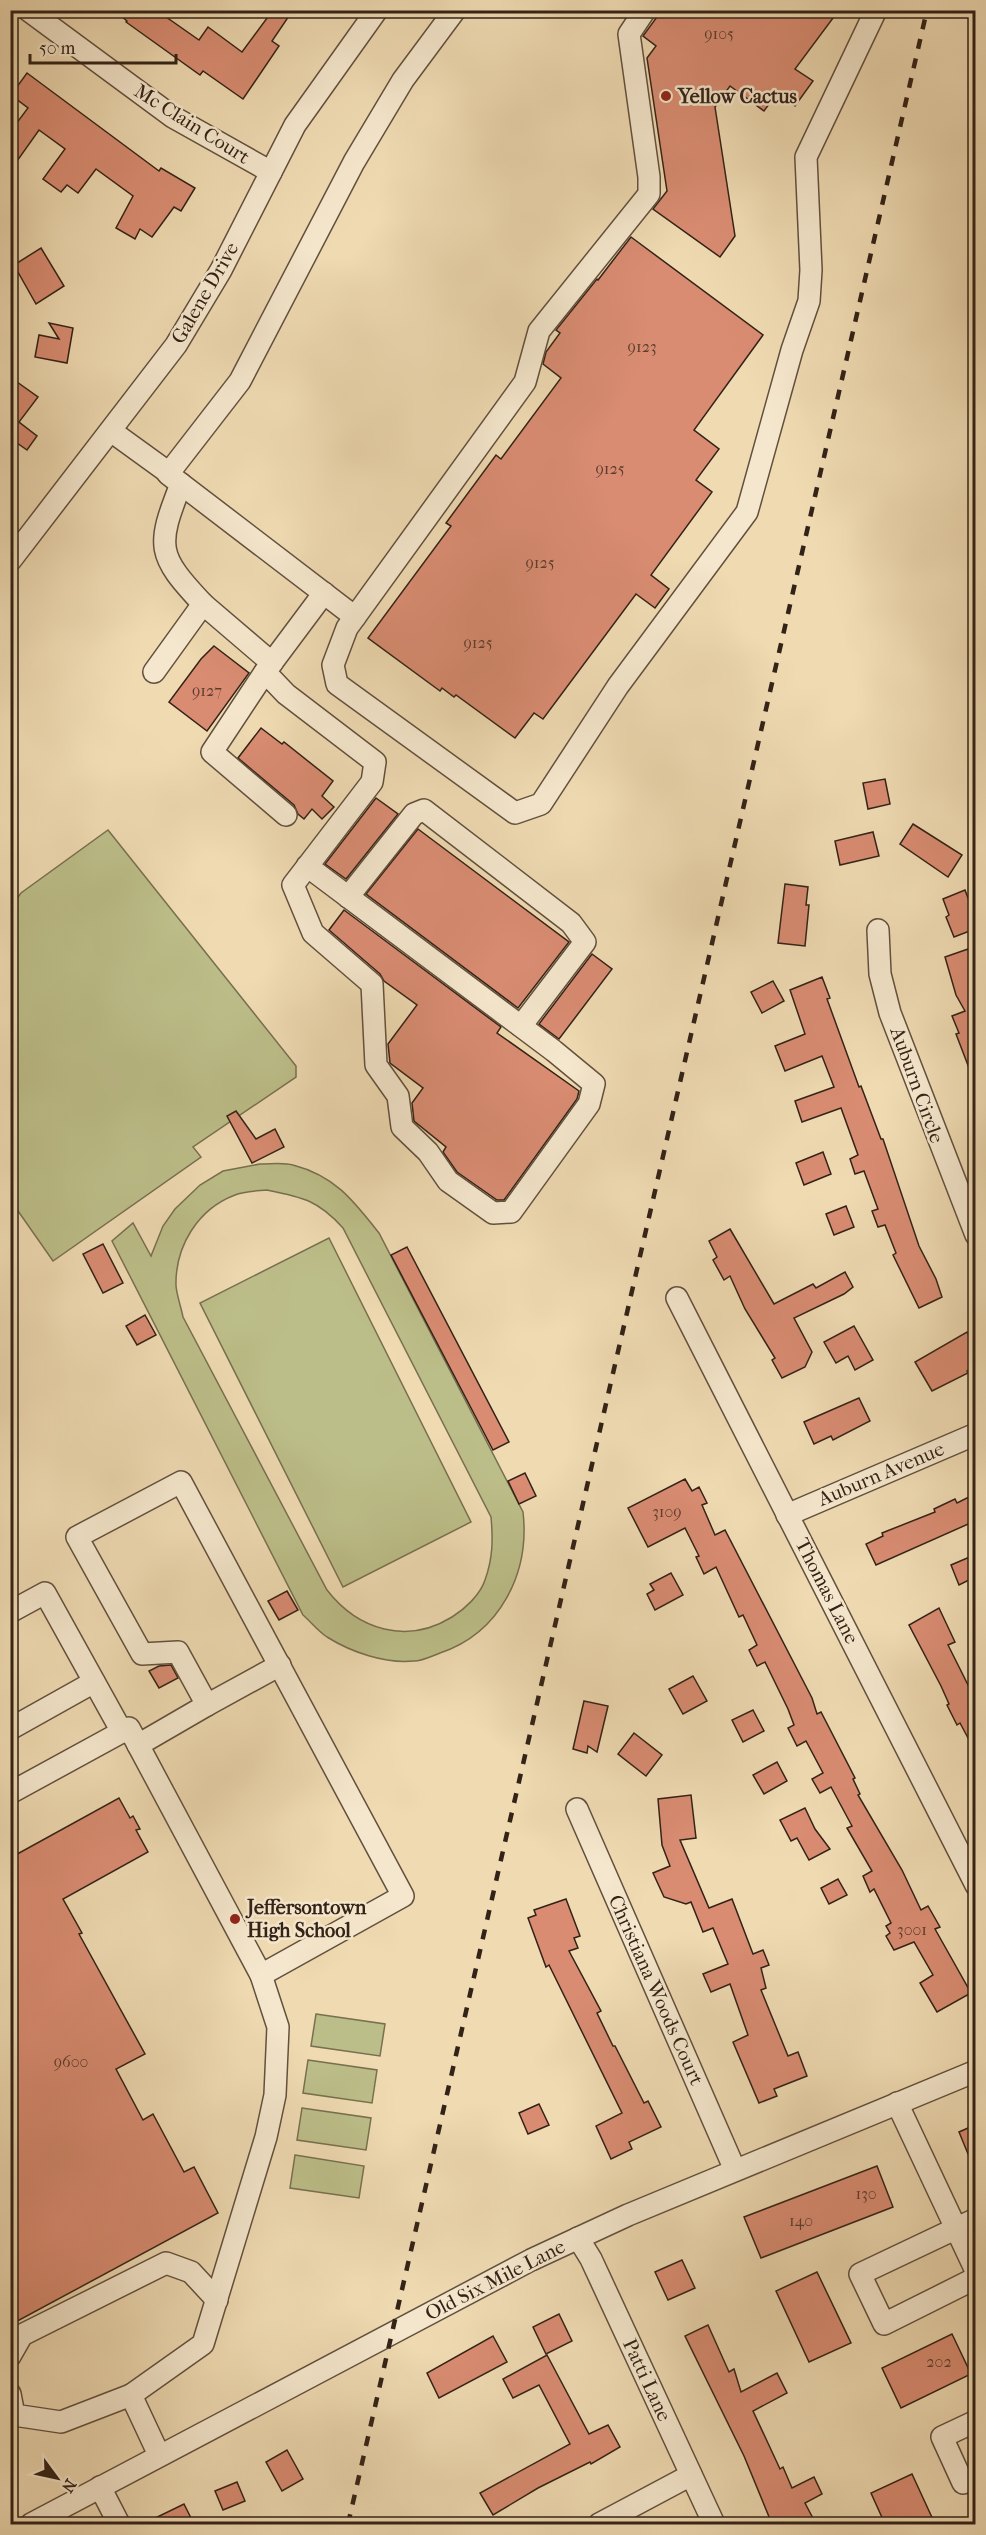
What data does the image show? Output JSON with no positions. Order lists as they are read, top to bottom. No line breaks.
{"streets":{"street":["Mc Clain Court","Galene Drive","Auburn Circle","Auburn Avenue","Thomas Lane","Christiana Woods Court","Old Six Mile Lane","Patti Lane"]},"crossings":[["Mc Clain Court","Galene Drive"],["Auburn Avenue","Thomas Lane"],["Christiana Woods Court","Old Six Mile Lane"],["Old Six Mile Lane","Patti Lane"]],"places":["Yellow Cactus","Jeffersontown High School"],"house_numbers":["9105","9123","9125","9125","9125","9127","3109","3001","9600","130","140","202"],"scale_bar":"50 m","north":"bottom right"}
